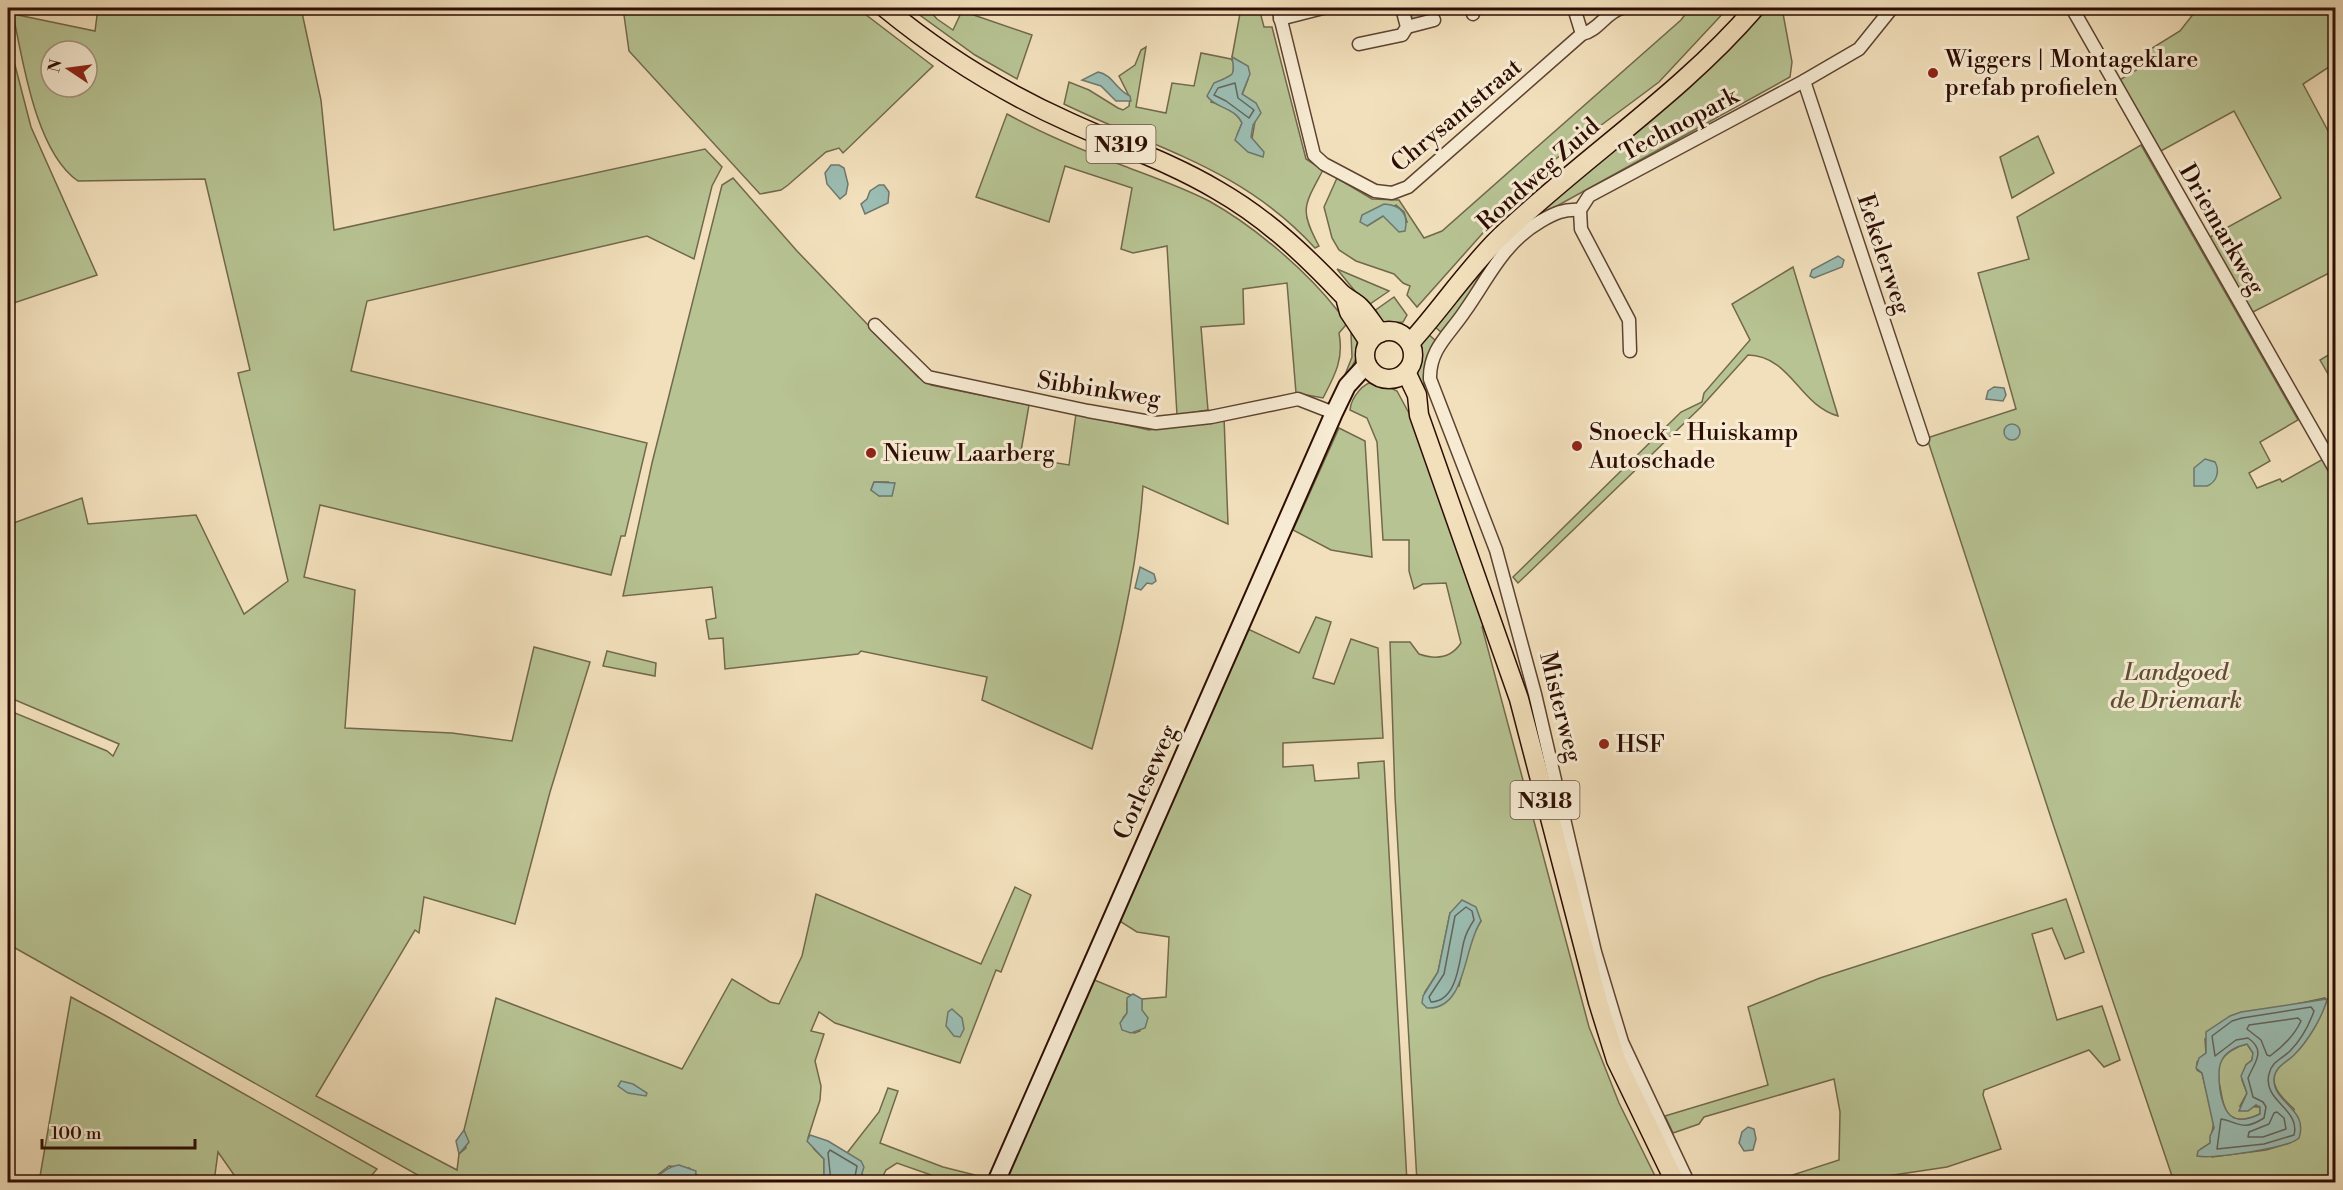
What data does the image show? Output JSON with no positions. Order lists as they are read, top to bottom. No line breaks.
{"streets":{"main road":["N319","Rondweg Zuid","Misterweg","Corleseweg","N318"],"street":["Chrysantstraat","Technopark","Driemarkweg","Eekelerweg","Sibbinkweg"]},"crossings":[["Technopark","Eekelerweg"],["Technopark","Misterweg"],["N319","Rondweg Zuid"],["N319","Misterweg"],["N319","Corleseweg"],["Rondweg Zuid","Misterweg"],["Rondweg Zuid","Corleseweg"],["Sibbinkweg","Corleseweg"],["Misterweg","Corleseweg"]],"parks":["Landgoed de Driemark"],"places":["Wiggers | Montageklare prefab profielen","Snoeck - Huiskamp Autoschade","Nieuw Laarberg","HSF"],"scale_bar":"100 m","north":"left"}
